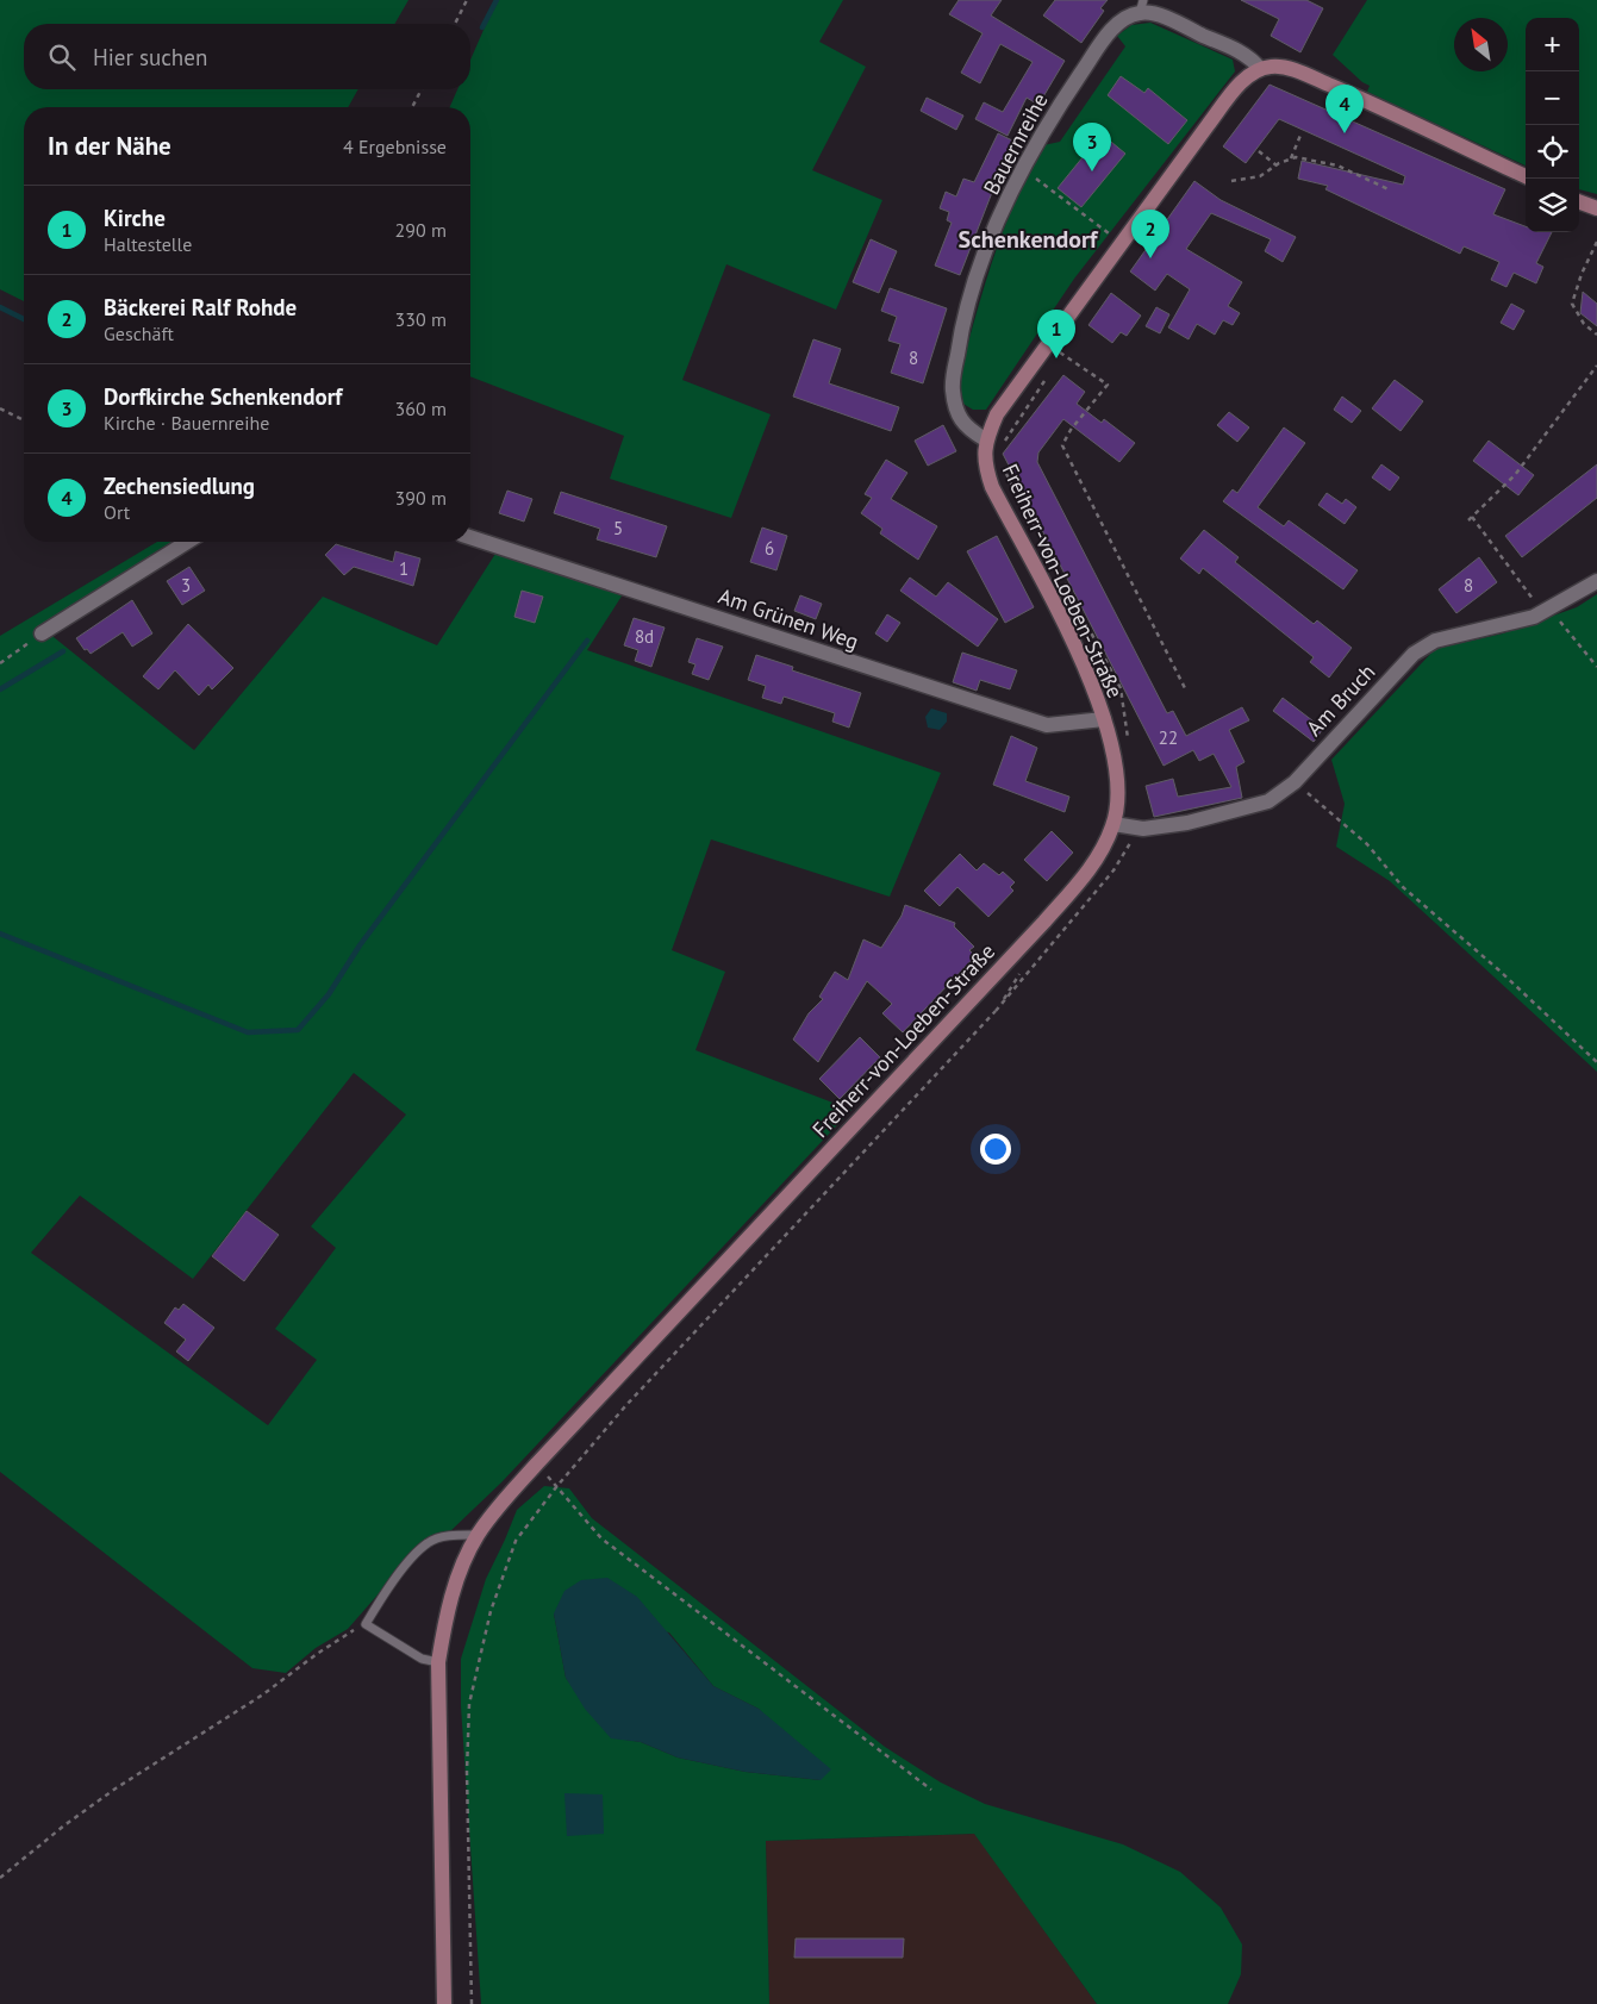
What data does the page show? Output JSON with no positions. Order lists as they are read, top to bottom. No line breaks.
{"streets":{"main road":["Freiherr-von-Loeben-Straße"],"street":["Bauernreihe","Am Grünen Weg","Am Bruch"]},"crossings":[["Bauernreihe","Freiherr-von-Loeben-Straße"],["Freiherr-von-Loeben-Straße","Am Grünen Weg"],["Freiherr-von-Loeben-Straße","Am Bruch"]],"districts":["Schenkendorf"],"house_numbers":["8","5","6","1","3","8","8d","22"],"north":"top left","page":{"map_buttons":["+","−"],"search":"Hier suchen","pins":["4","3","2","1"],"heading":["In der Nähe","4 Ergebnisse"],"list":[{"mark":"1","name":"Kirche","note":"Haltestelle","value":"290 m"},{"mark":"2","name":"Bäckerei Ralf Rohde","note":"Geschäft","value":"330 m"},{"mark":"3","name":"Dorfkirche Schenkendorf","note":"Kirche · Bauernreihe","value":"360 m"},{"mark":"4","name":"Zechensiedlung","note":"Ort","value":"390 m"}]}}
